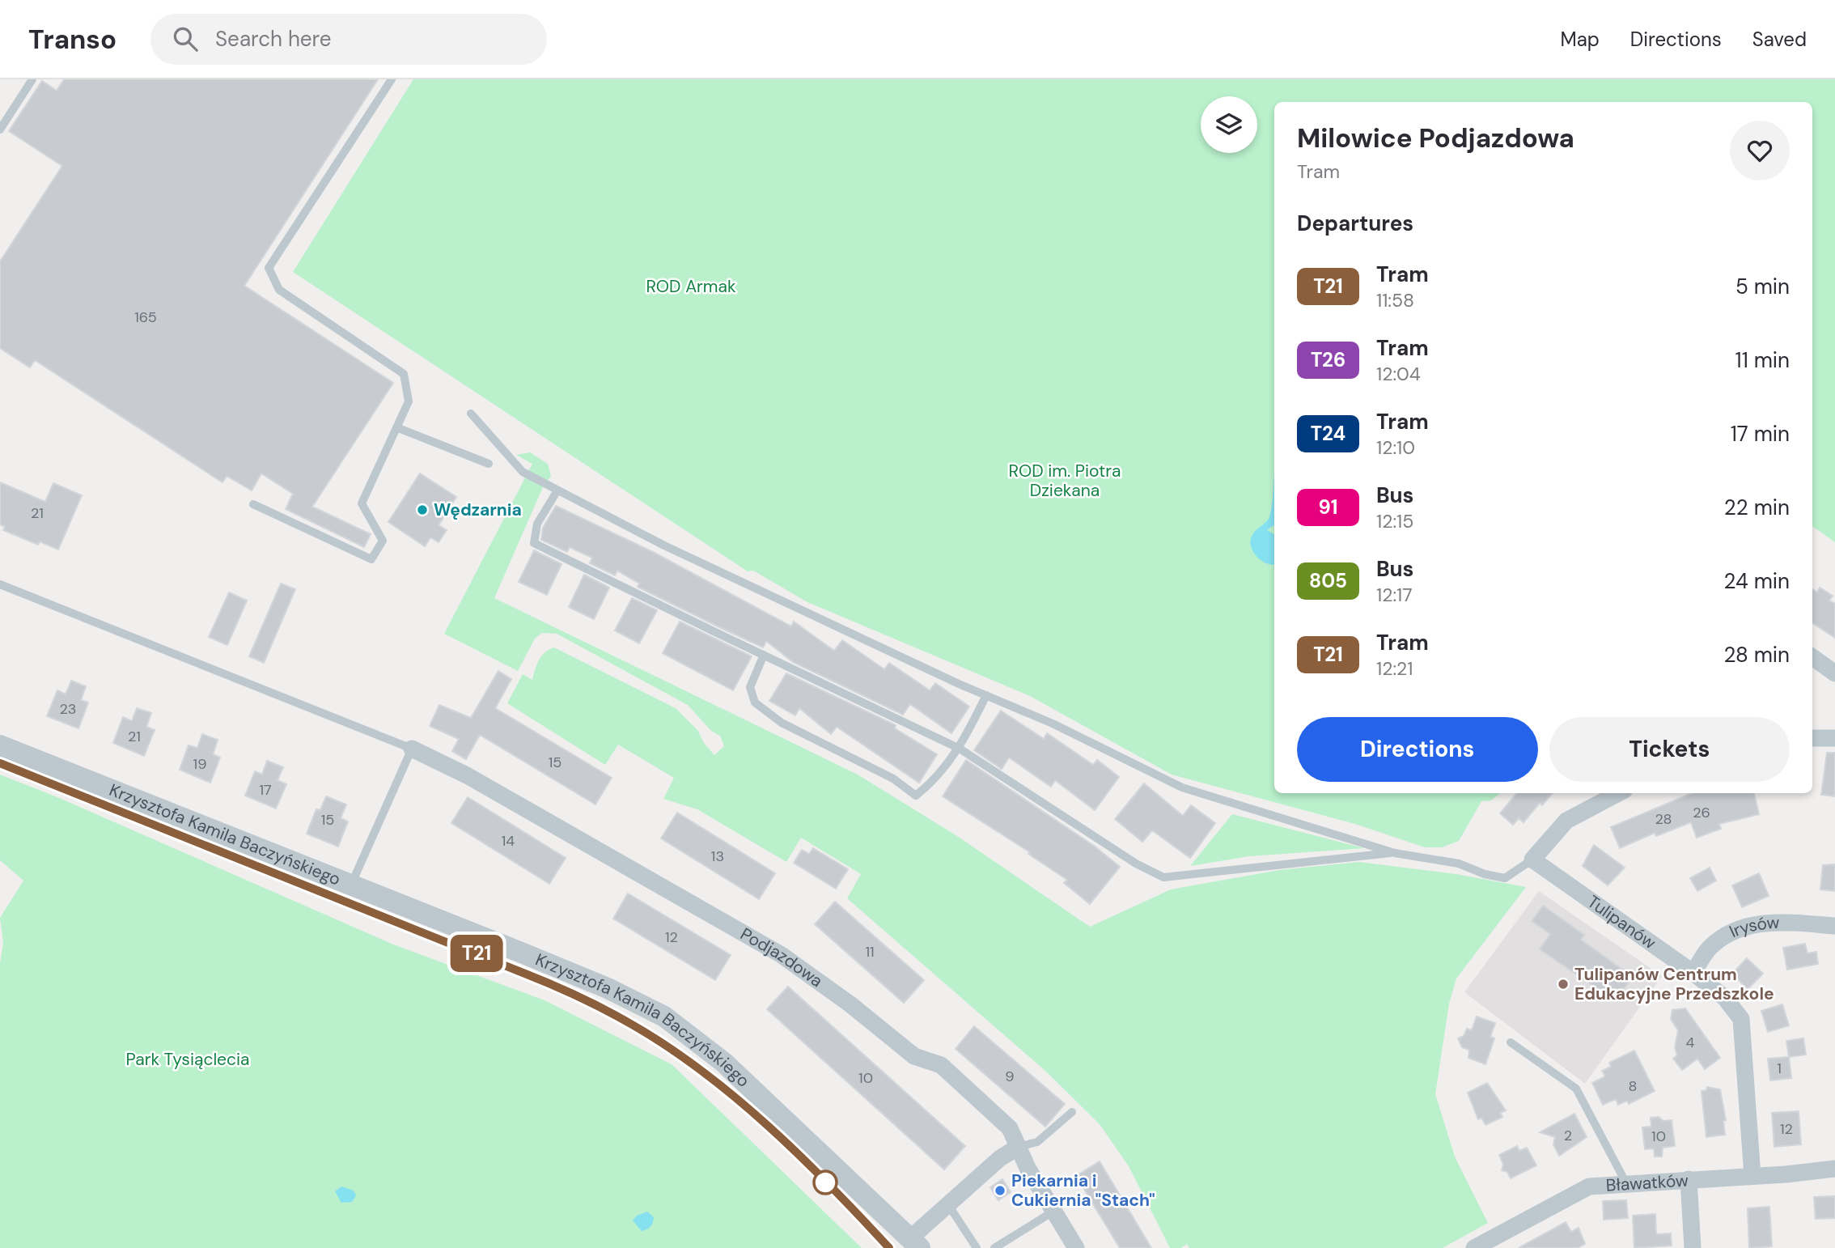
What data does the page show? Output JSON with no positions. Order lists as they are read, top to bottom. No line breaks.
{"streets":{"street":["Krzysztofa Kamila Baczyńskiego","Tulipanów","Irysów","Podjazdowa","Bławatków"]},"crossings":[["Tulipanów","Irysów"],["Tulipanów","Bławatków"]],"parks":["ROD Armak","ROD im. Piotra Dziekana","Park Tysiąclecia"],"places":["Wędzarnia","Tulipanów Centrum Edukacyjne Przedszkole","Piekarnia i Cukiernia \"Stach\""],"lines":["tram line T21"],"house_numbers":["165","21","23","21","15","19","17","26","28","15","14","13","12","11","4","1","9","10","8","12","2","10"],"page":{"header":"Transo","search":"Search here","nav":["Map","Directions","Saved"],"on_map":"T21","heading":[["Milowice Podjazdowa","Tram"],"Departures"],"list":[{"mark":"T21","name":"Tram","note":"11:58","value":"5 min"},{"mark":"T26","name":"Tram","note":"12:04","value":"11 min"},{"mark":"T24","name":"Tram","note":"12:10","value":"17 min"},{"mark":"91","name":"Bus","note":"12:15","value":"22 min"},{"mark":"805","name":"Bus","note":"12:17","value":"24 min"},{"mark":"T21","name":"Tram","note":"12:21","value":"28 min"}],"buttons":["Directions","Tickets"]}}
